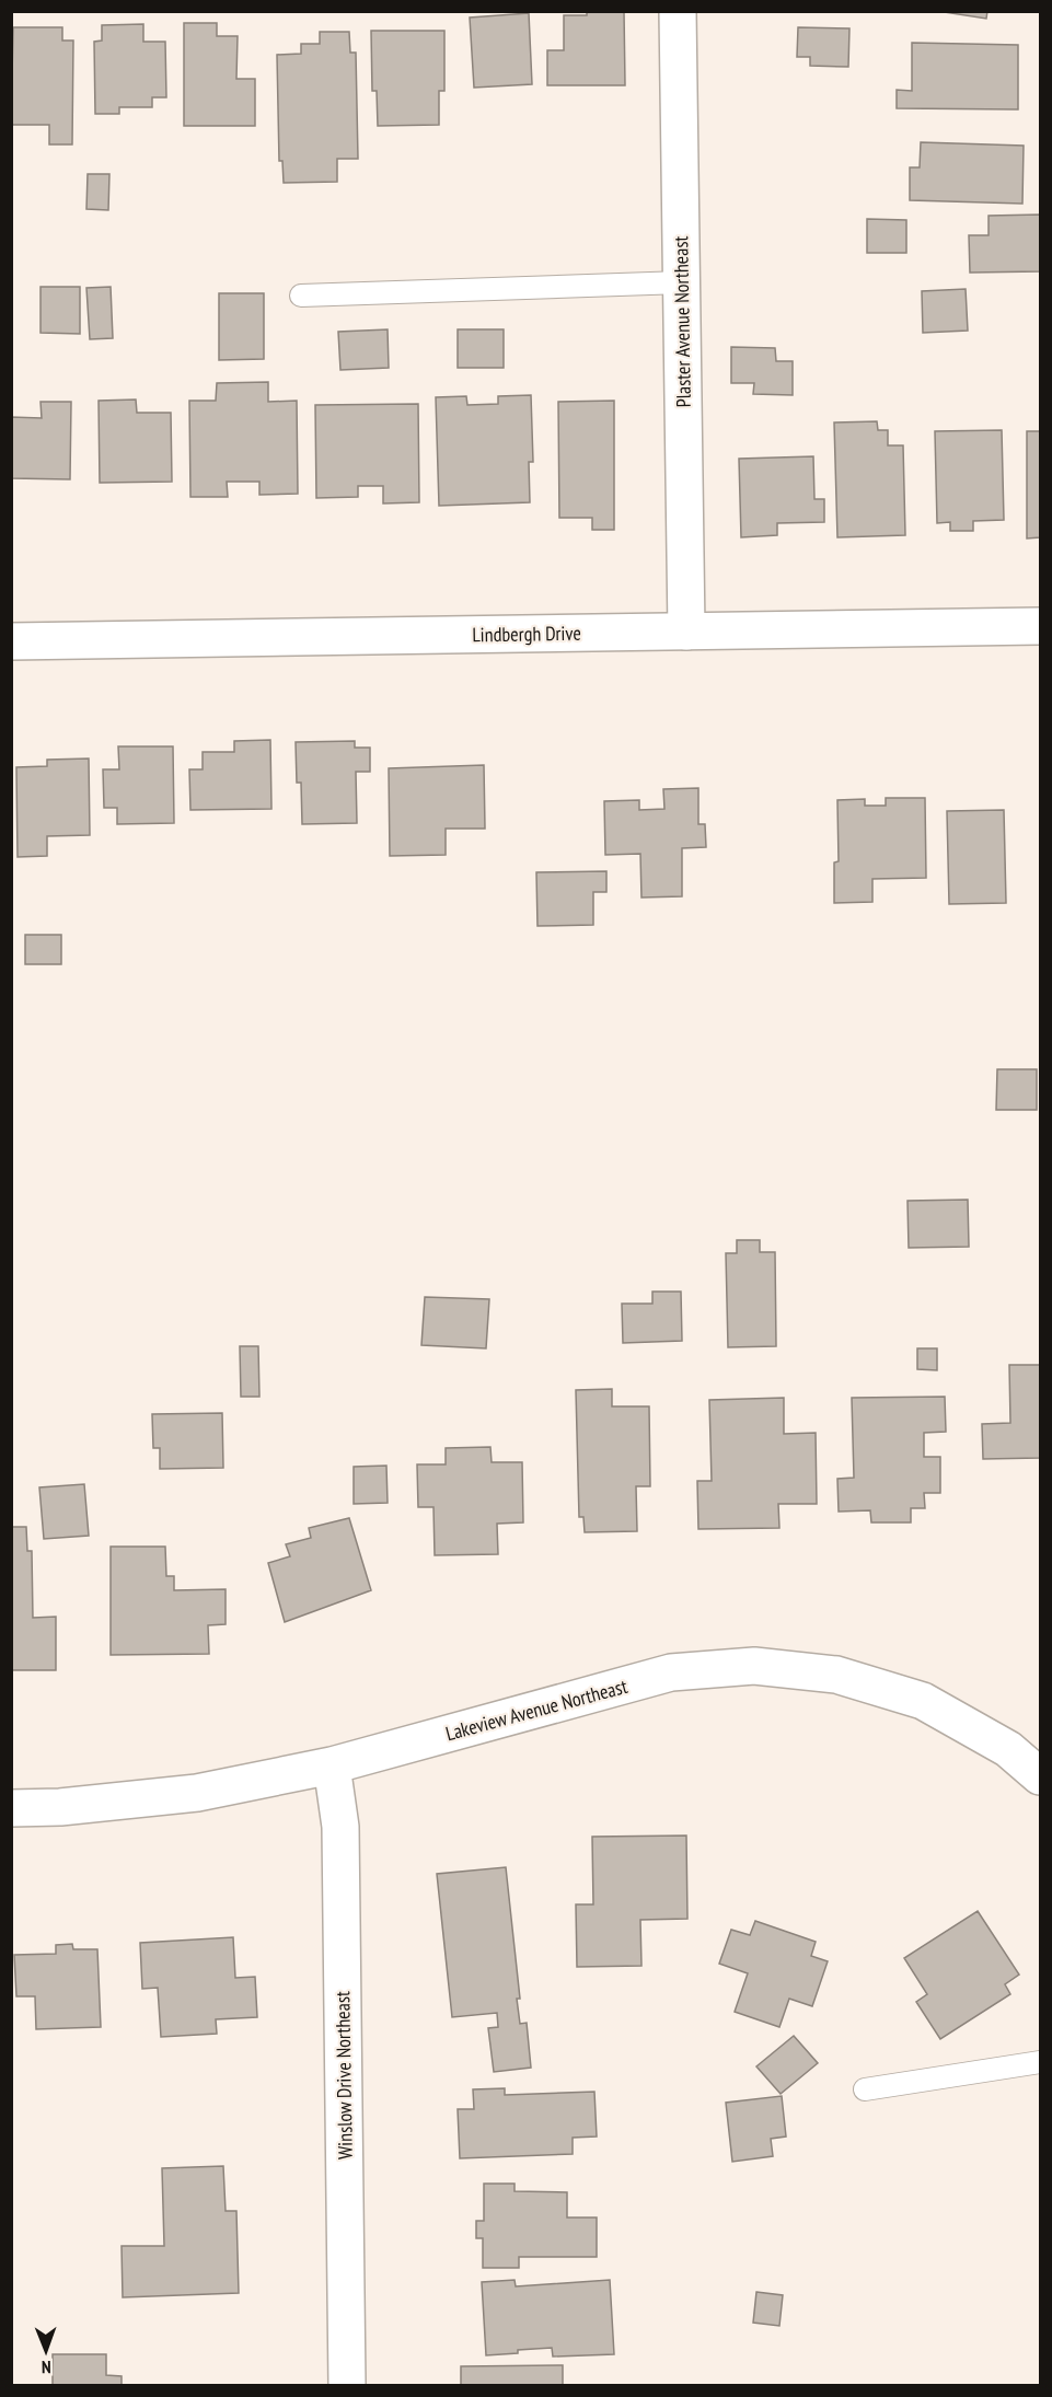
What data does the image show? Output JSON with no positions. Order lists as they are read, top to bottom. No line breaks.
{"streets":{"street":["Plaster Avenue Northeast","Lindbergh Drive","Lakeview Avenue Northeast","Winslow Drive Northeast"]},"crossings":[["Plaster Avenue Northeast","Lindbergh Drive"],["Lakeview Avenue Northeast","Winslow Drive Northeast"]],"north":"bottom"}
